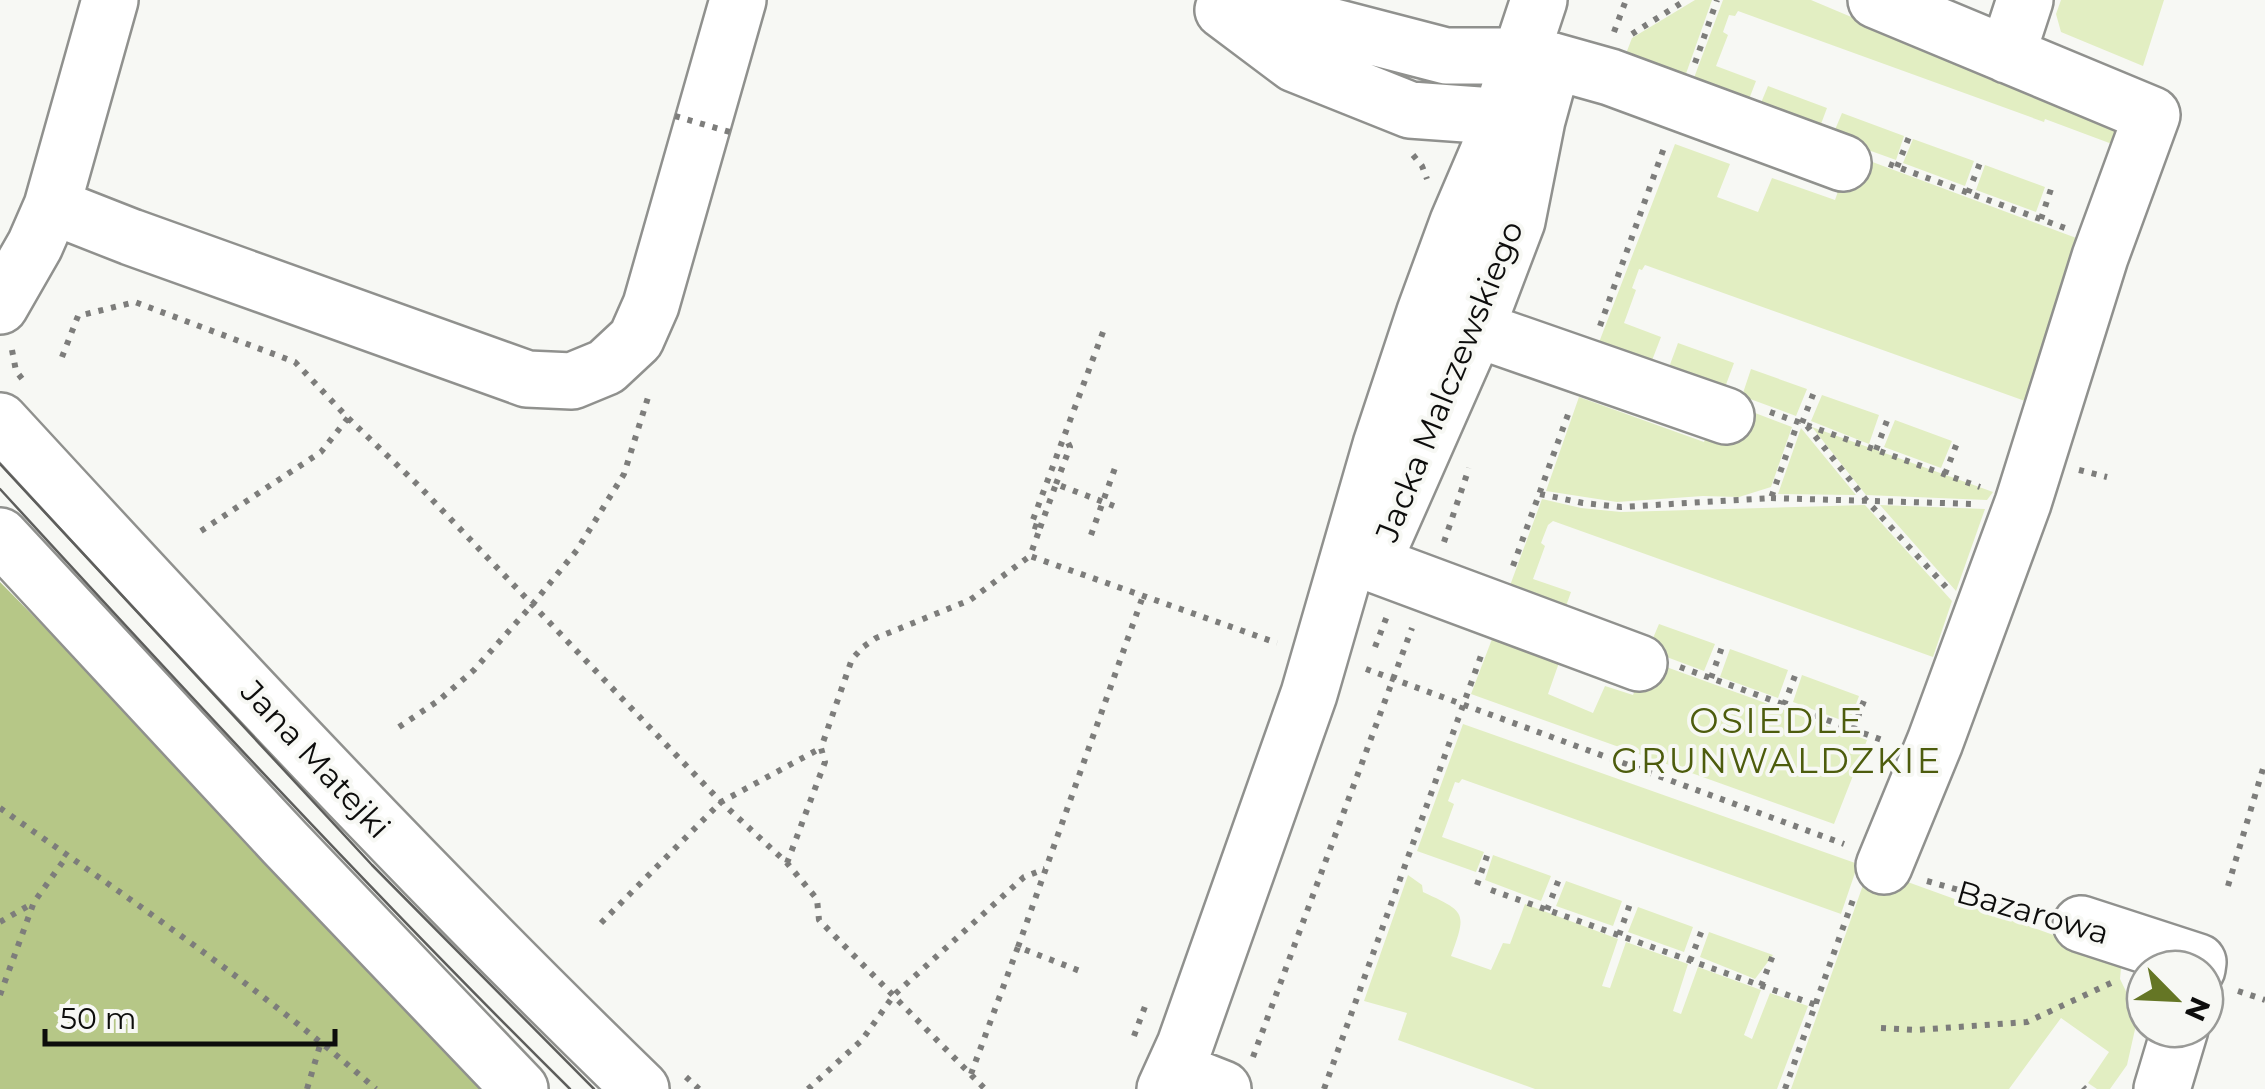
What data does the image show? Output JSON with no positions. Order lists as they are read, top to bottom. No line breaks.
{"streets":{"street":["Jacka Malczewskiego","Jana Matejki","Bazarowa"]},"districts":["OSIEDLE GRUNWALDZKIE"],"scale_bar":"50 m","north":"bottom right"}
